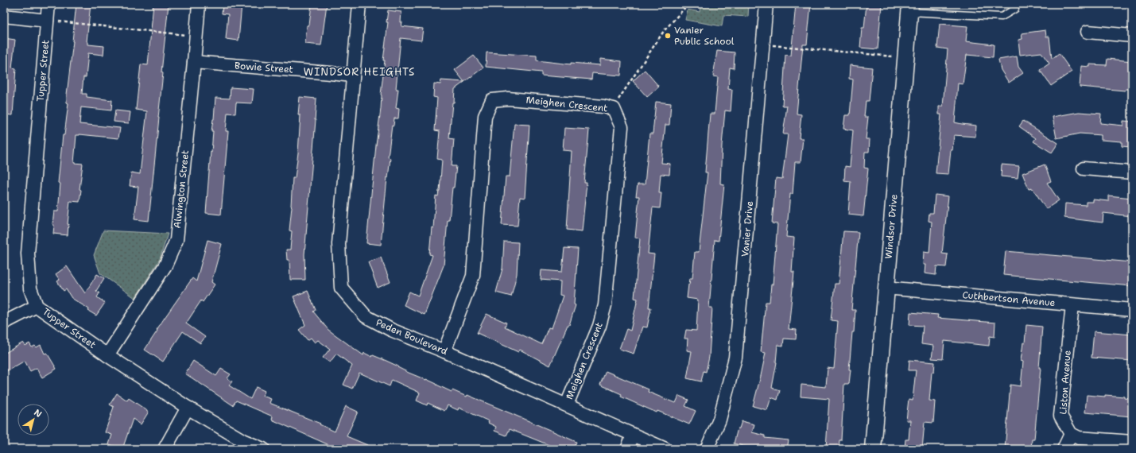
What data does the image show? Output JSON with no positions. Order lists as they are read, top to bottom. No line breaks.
{"streets":{"street":["Bowie Street","Tupper Street","Meighen Crescent","Alwington Street","Windsor Drive","Vanier Drive","Cuthbertson Avenue","Peden Boulevard","Liston Avenue"]},"crossings":[["Bowie Street","Alwington Street"],["Bowie Street","Peden Boulevard"],["Tupper Street","Alwington Street"],["Meighen Crescent","Peden Boulevard"],["Windsor Drive","Cuthbertson Avenue"],["Cuthbertson Avenue","Liston Avenue"]],"districts":["WINDSOR HEIGHTS"],"places":["Vanier Public School"],"north":"top right"}
